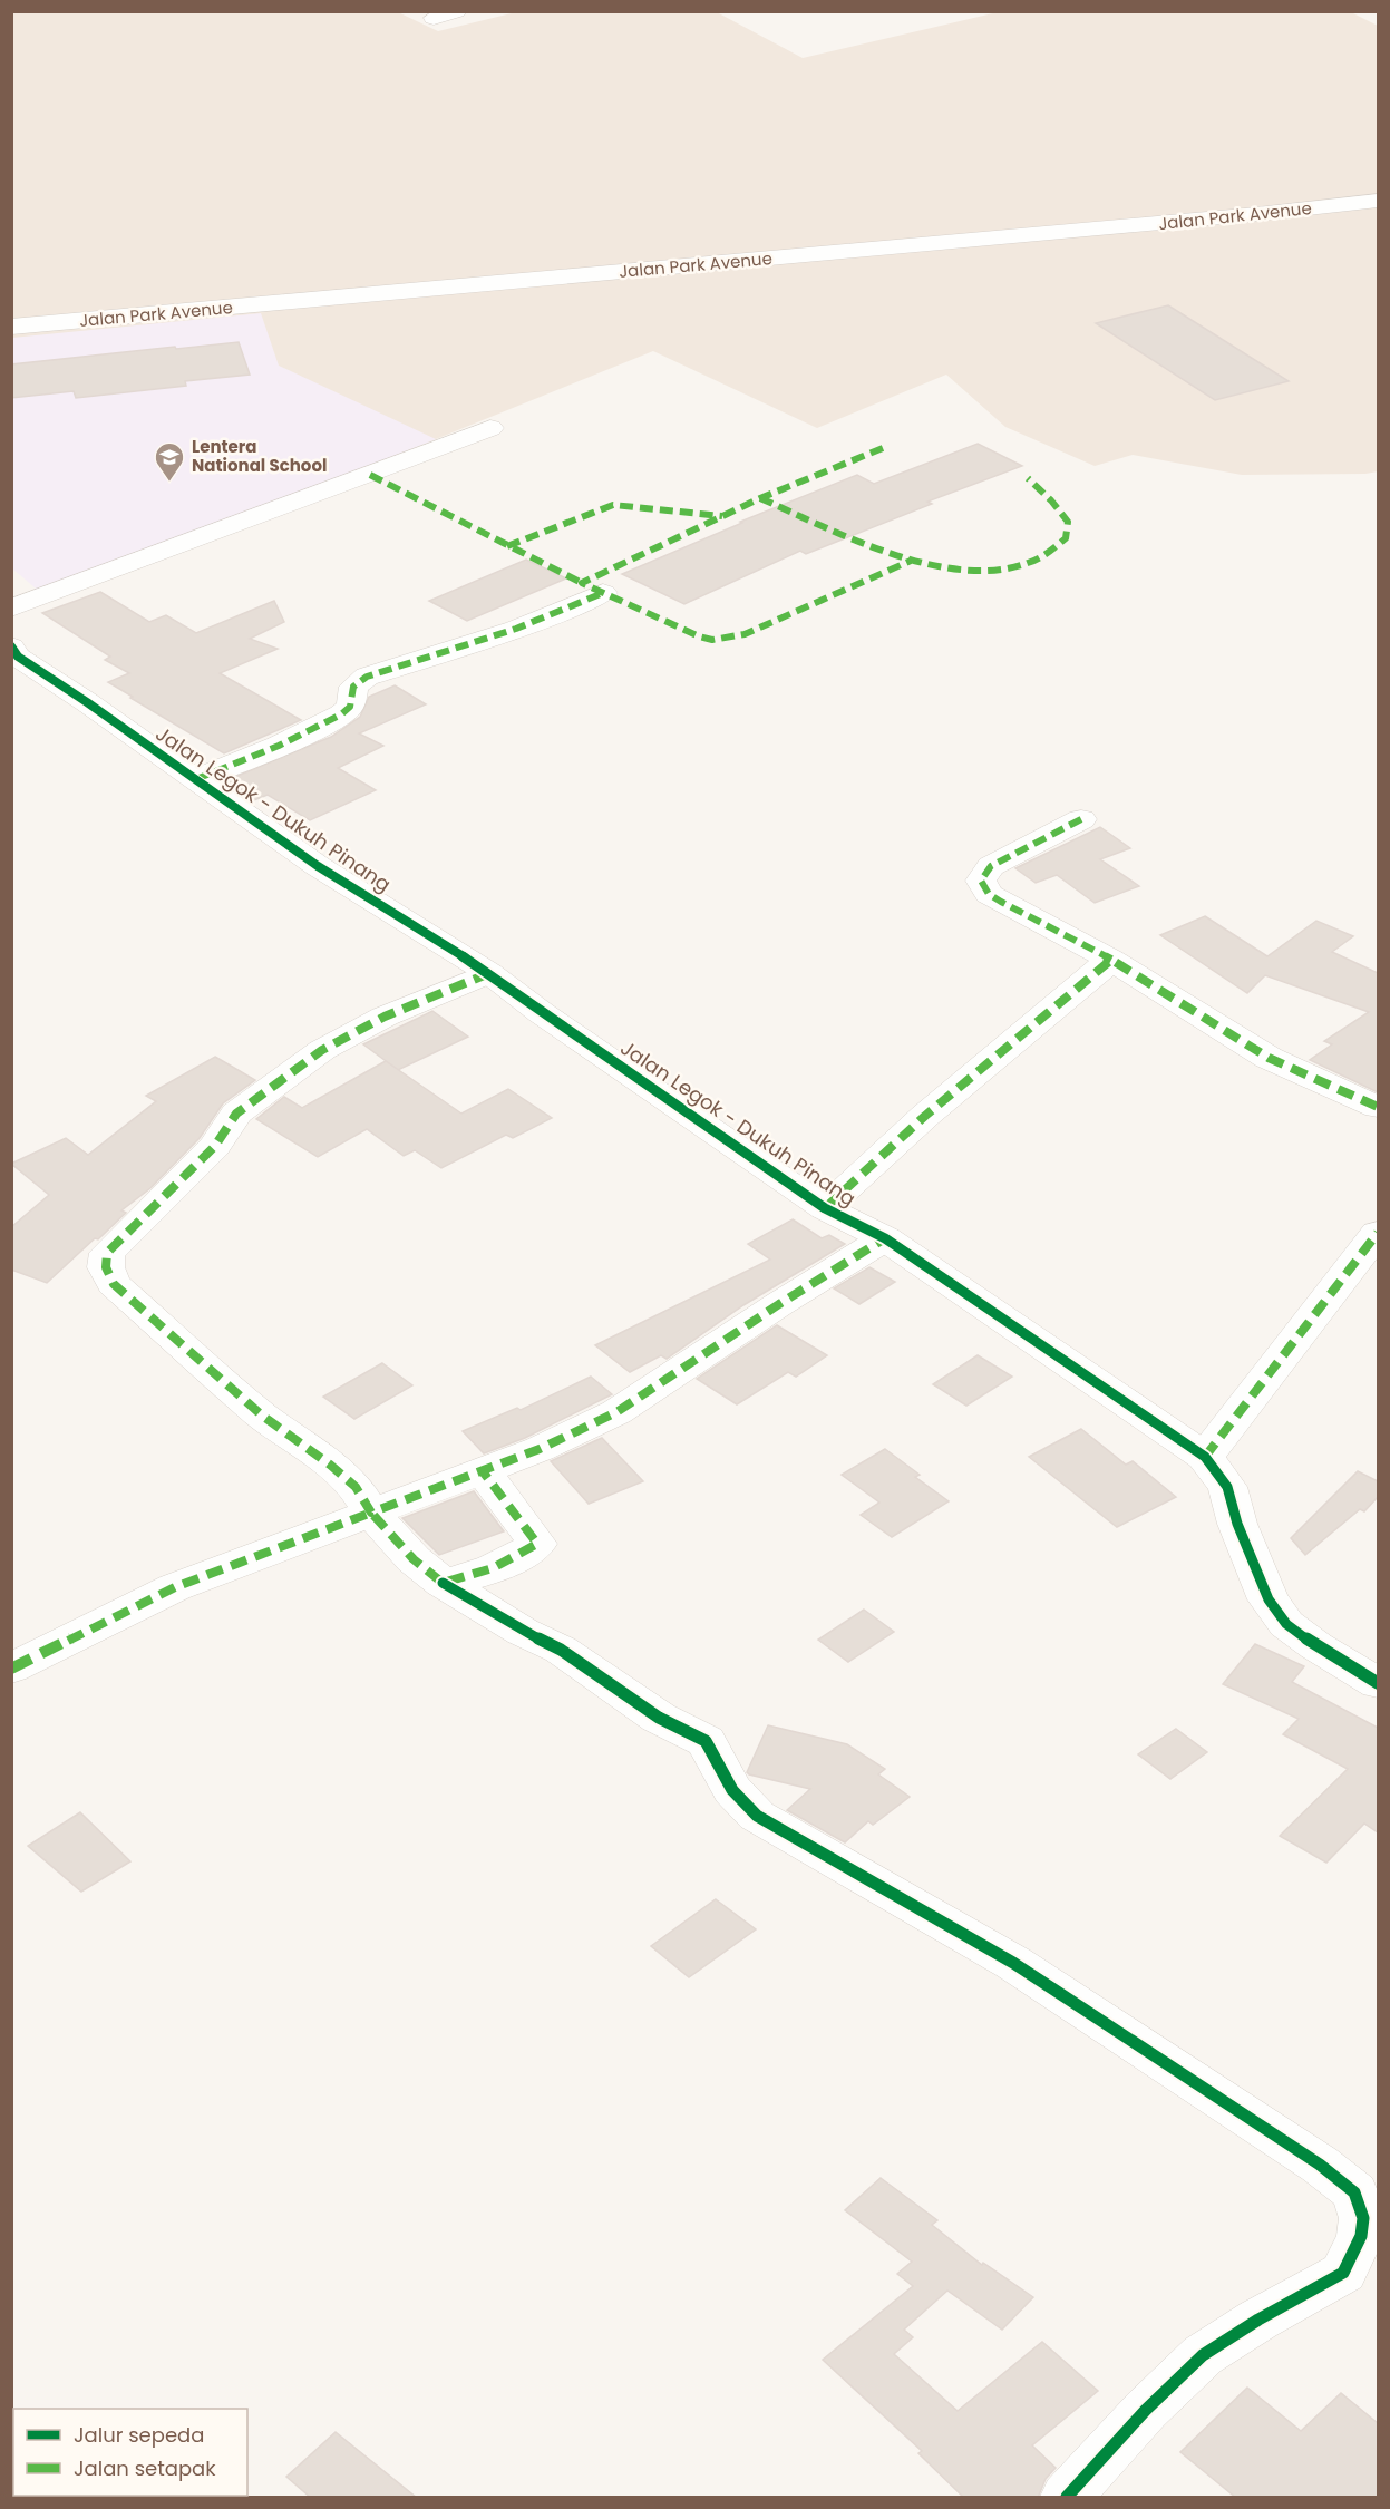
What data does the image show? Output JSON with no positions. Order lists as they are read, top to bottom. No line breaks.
{"streets":{"street":["Jalan Park Avenue","Jalan Legok - Dukuh Pinang"]},"places":{"school or university":["Lentera National School"]},"legend":["Jalur sepeda","Jalan setapak"]}
